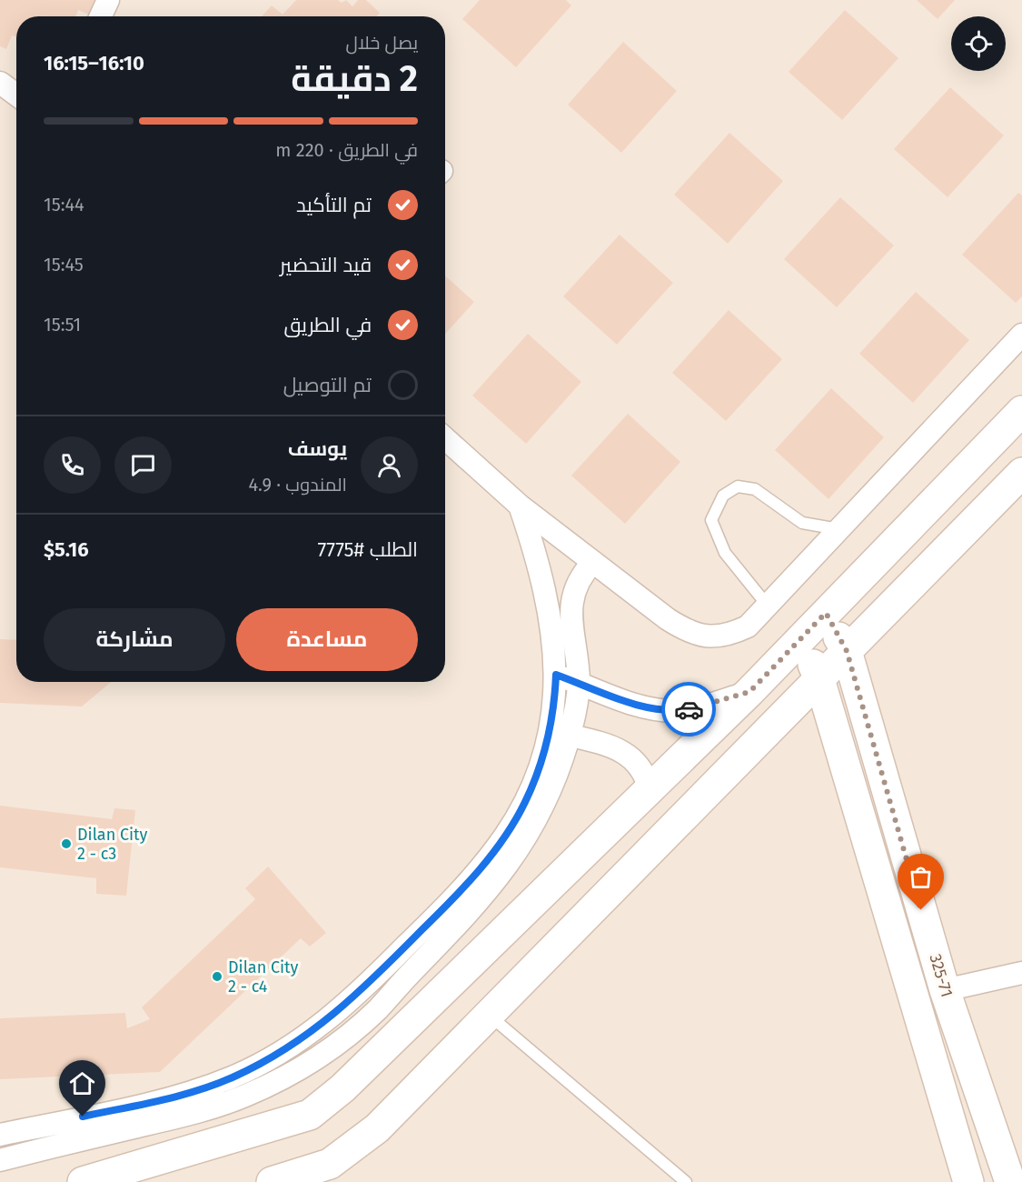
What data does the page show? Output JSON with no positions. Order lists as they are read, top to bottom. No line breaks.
{"streets":{"main road":["325-71"]},"places":["Dilan City 2 - c3","Dilan City 2 - c4"],"page":{"heading":["2 دقيقة","يصل خلال","16:10–16:15"],"panel":["يوسف","المندوب · 4.9","الطلب #7775","$5.16"],"bar":"في الطريق · 220 m","list":[["تم التأكيد","15:44"],["قيد التحضير","15:45"],["في الطريق","15:51"],"تم التوصيل"],"buttons":["مساعدة","مشاركة"]}}
